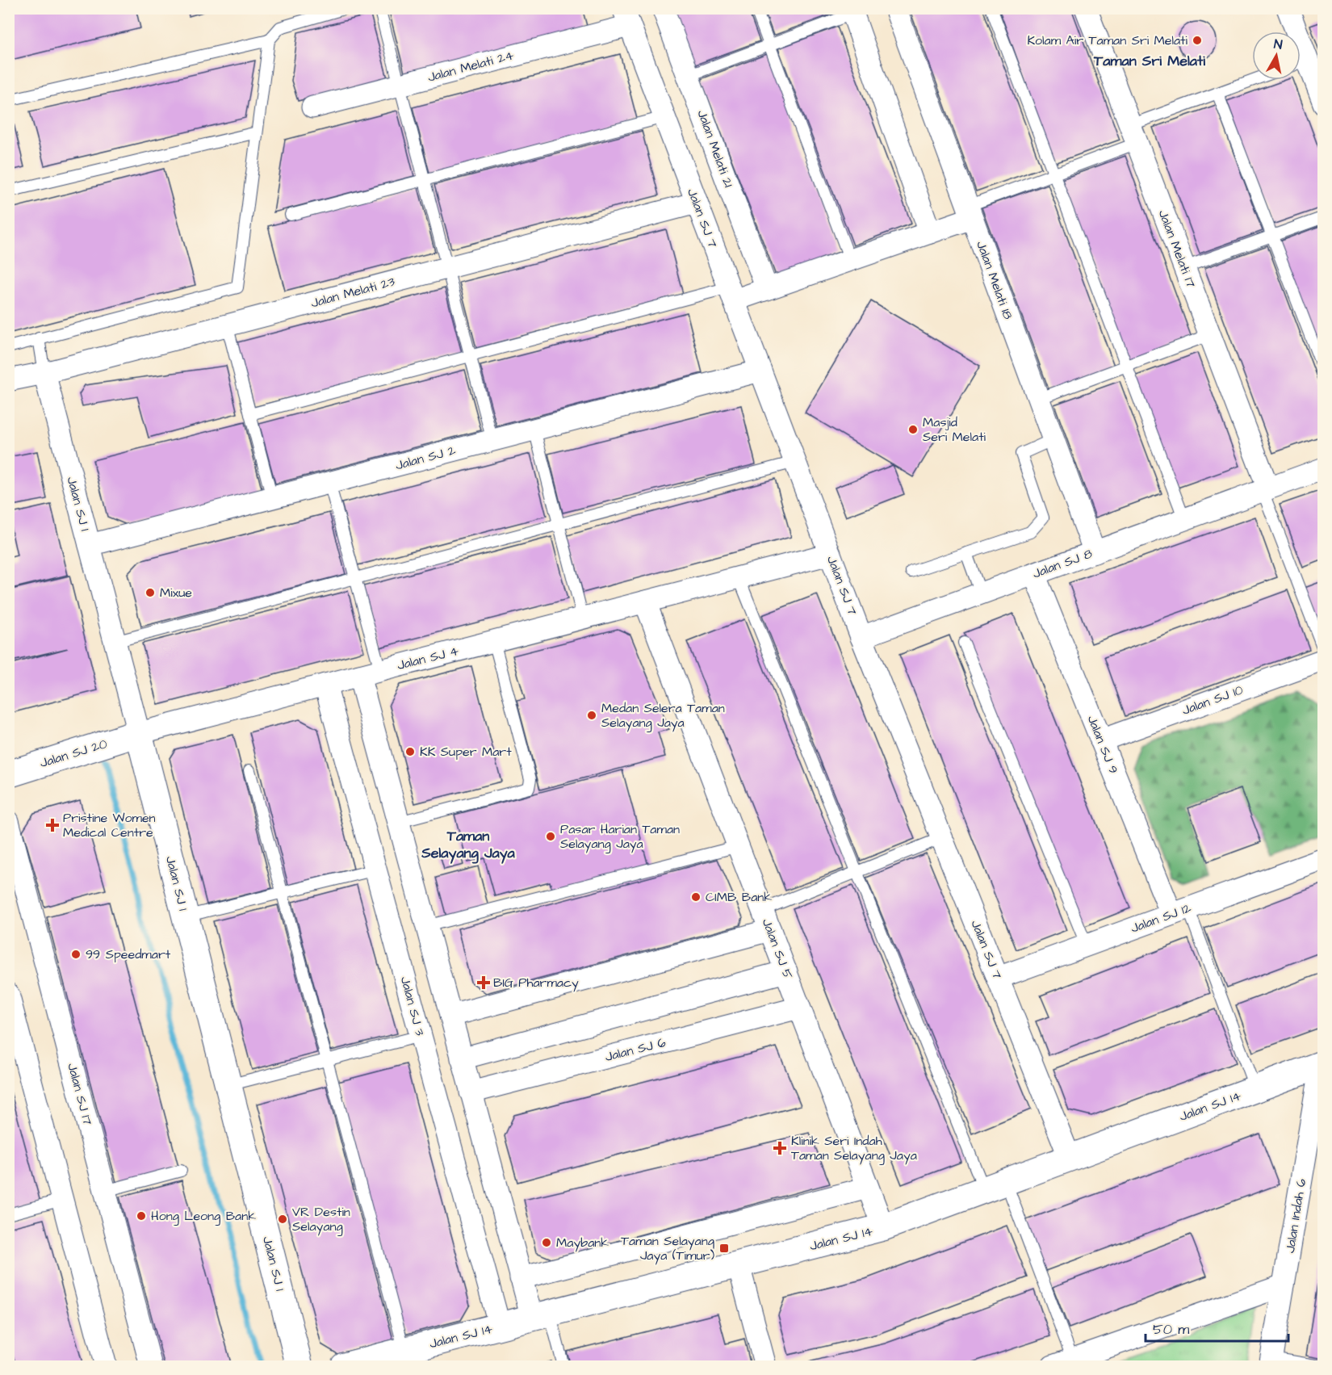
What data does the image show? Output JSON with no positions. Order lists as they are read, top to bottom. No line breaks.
{"streets":{"street":["Jalan Melati 24","Jalan Melati 21","Jalan SJ 7","Jalan Melati 17","Jalan Melati 18","Jalan Melati 23","Jalan SJ 2","Jalan SJ 1","Jalan SJ 8","Jalan SJ 4","Jalan SJ 10","Jalan SJ 9","Jalan SJ 20","Jalan SJ 12","Jalan SJ 5","Jalan SJ 3","Jalan SJ 6","Jalan SJ 17","Jalan SJ 14","Jalan Indah 6"]},"crossings":[["Jalan Melati 24","Jalan SJ 7"],["Jalan SJ 7","Jalan Melati 23"],["Jalan SJ 7","Jalan SJ 2"],["Jalan SJ 7","Jalan SJ 8"],["Jalan SJ 7","Jalan SJ 4"],["Jalan SJ 7","Jalan SJ 12"],["Jalan SJ 7","Jalan SJ 14"],["Jalan Melati 17","Jalan SJ 8"],["Jalan Melati 18","Jalan SJ 8"],["Jalan Melati 23","Jalan SJ 1"],["Jalan SJ 2","Jalan SJ 1"],["Jalan SJ 1","Jalan SJ 4"],["Jalan SJ 1","Jalan SJ 20"],["Jalan SJ 8","Jalan SJ 9"],["Jalan SJ 4","Jalan SJ 20"],["Jalan SJ 4","Jalan SJ 5"],["Jalan SJ 4","Jalan SJ 3"],["Jalan SJ 10","Jalan SJ 9"],["Jalan SJ 9","Jalan SJ 12"],["Jalan SJ 5","Jalan SJ 6"],["Jalan SJ 5","Jalan SJ 14"],["Jalan SJ 3","Jalan SJ 14"],["Jalan SJ 14","Jalan Indah 6"]],"districts":["Taman Sri Melati","Taman Selayang Jaya"],"places":{"other":["Kolam Air Taman Sri Melati","Masjid Seri Melati","Mixue","Medan Selera Taman Selayang Jaya","KK Super Mart","Pasar Harian Taman Selayang Jaya","CIMB Bank","99 Speedmart","Hong Leong Bank","VR Destin Selayang","Maybank"],"health":["Pristine Women Medical Centre","BIG Pharmacy","Klinik Seri Indah Taman Selayang Jaya"],"transit":["Taman Selayang Jaya (Timur)"]},"scale_bar":"50 m","north":"top"}
